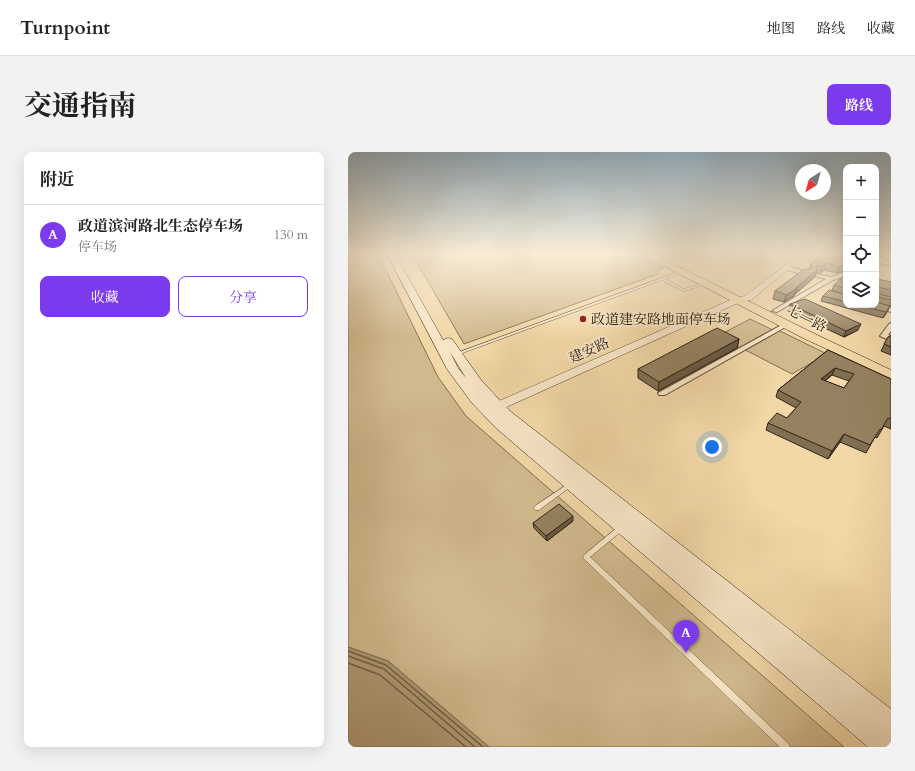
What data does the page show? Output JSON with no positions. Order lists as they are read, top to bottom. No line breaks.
{"streets":{"main road":["七一路"]},"places":["政道建安路地面停车场"],"north":"bottom left","page":{"header":"Turnpoint","nav":["地图","路线","收藏"],"title":"交通指南","buttons":["路线",["收藏","分享"]],"heading":"附近","map_buttons":["+","−"],"list":[{"mark":"A","name":"政道滨河路北生态停车场","note":"停车场","value":"130 m"}],"pins":"A"}}
